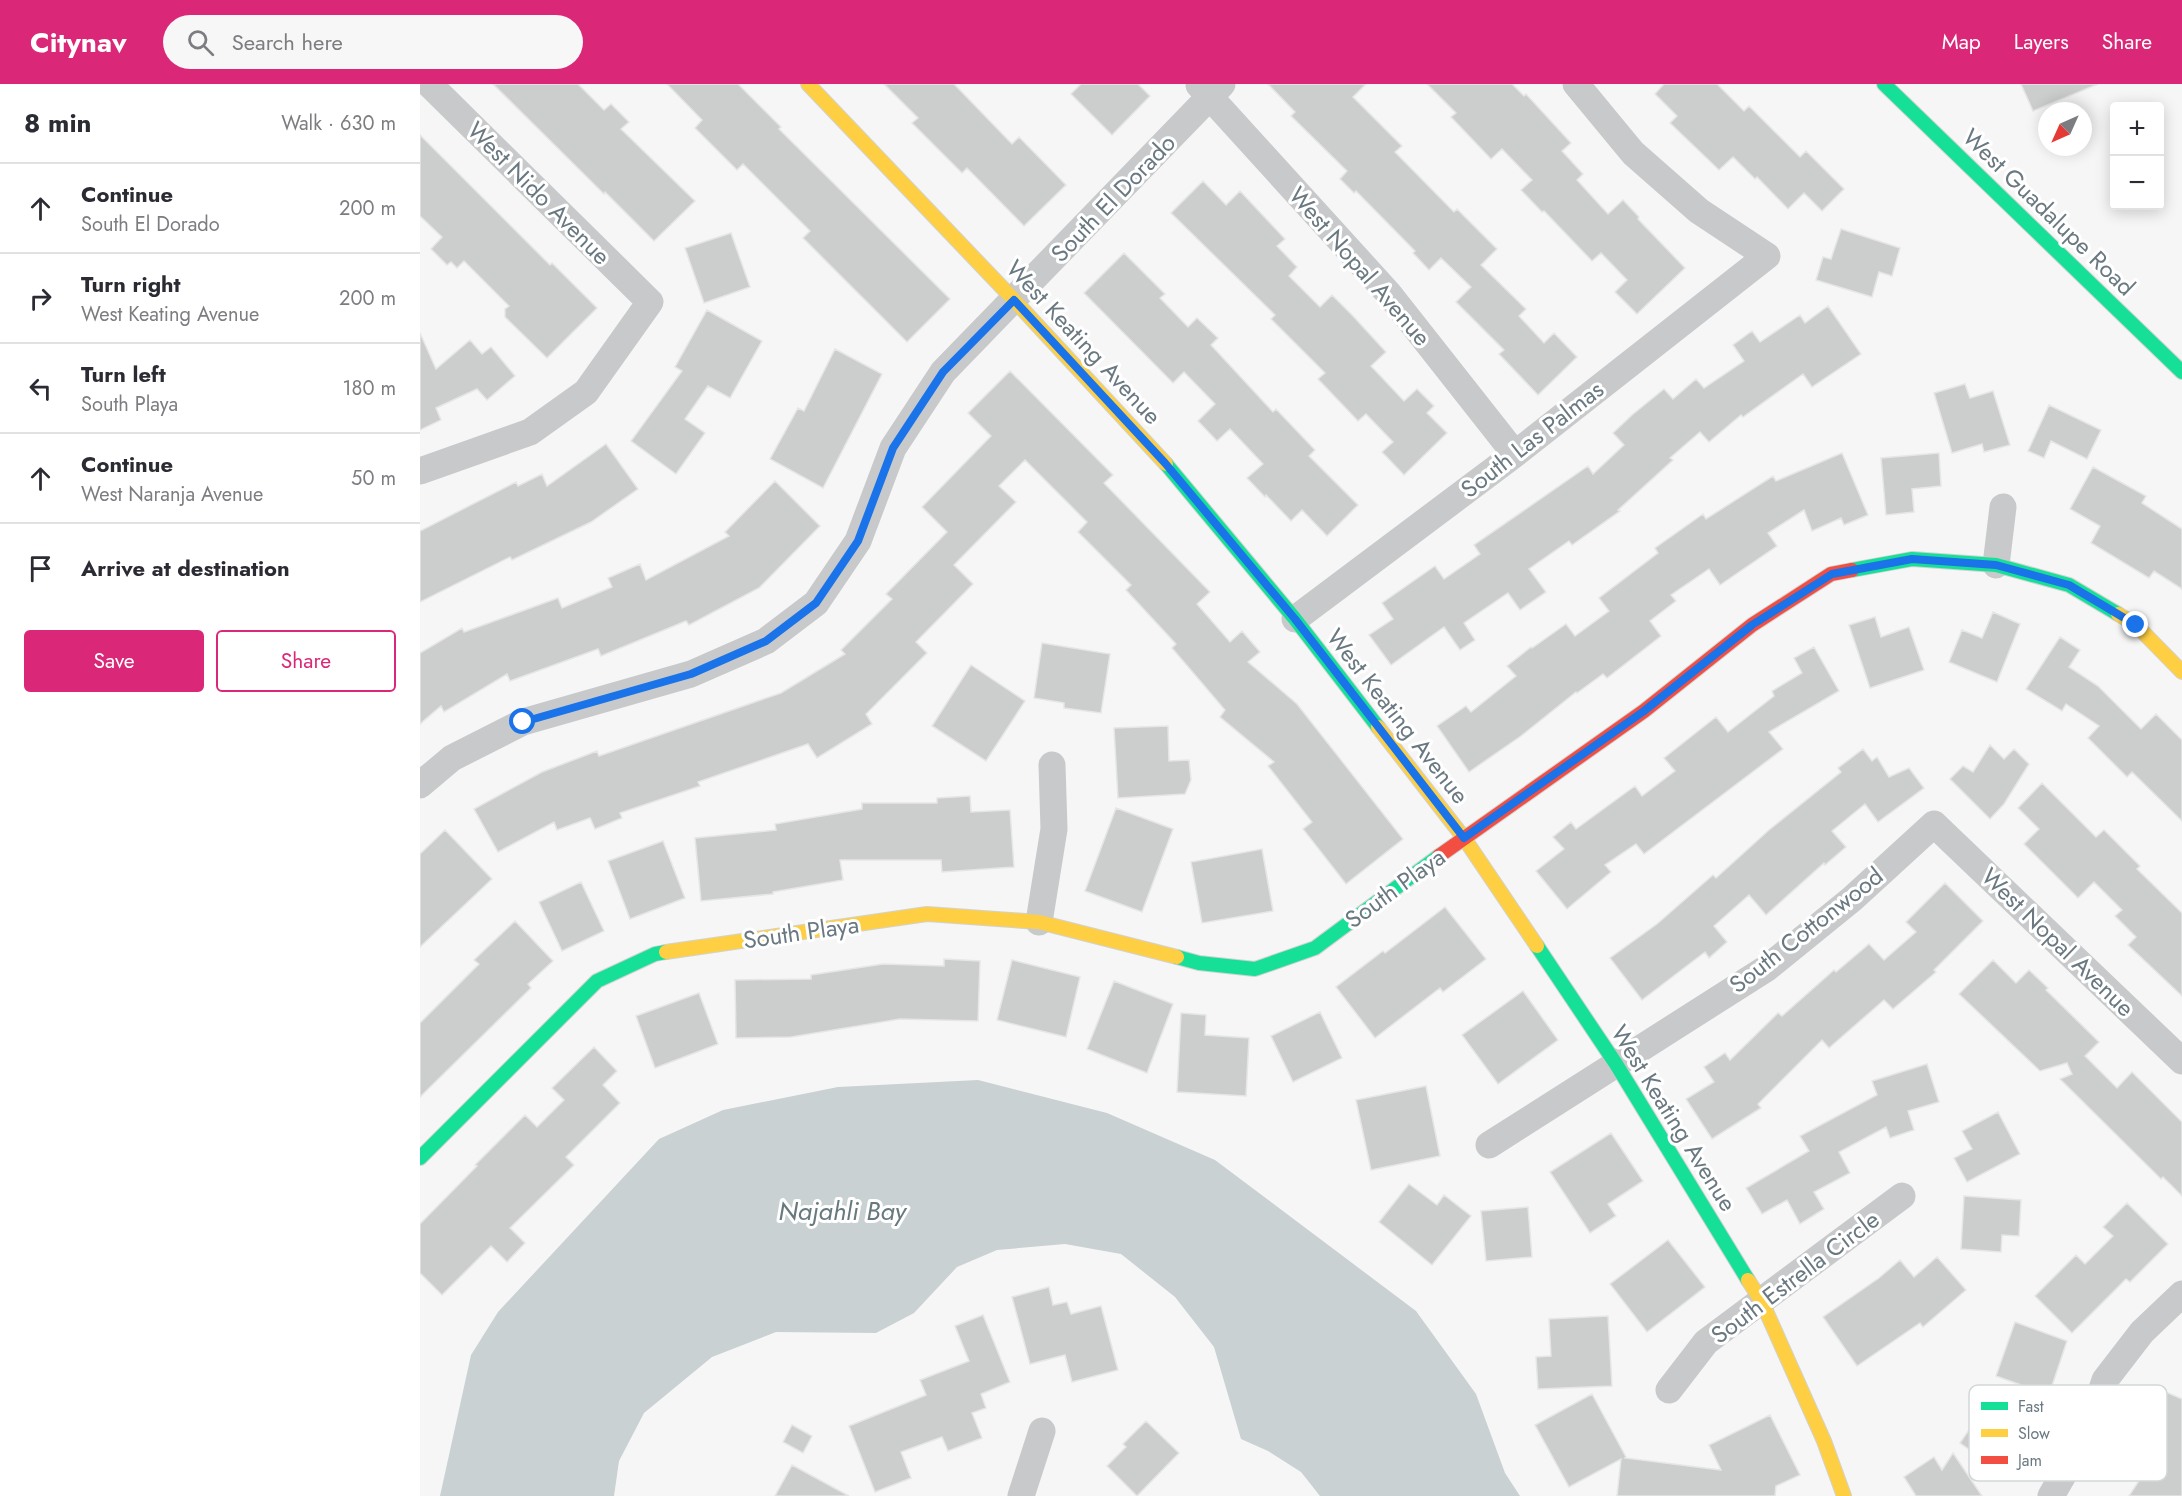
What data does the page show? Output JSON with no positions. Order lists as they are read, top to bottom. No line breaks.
{"streets":{"street":["West Nido Avenue","South El Dorado","West Guadalupe Road","West Nopal Avenue","West Keating Avenue","South Las Palmas","South Playa","South Cottonwood","South Estrella Circle"]},"crossings":[["South El Dorado","West Nopal Avenue"],["South El Dorado","West Keating Avenue"],["West Nopal Avenue","South Las Palmas"],["West Nopal Avenue","South Cottonwood"],["West Keating Avenue","South Las Palmas"],["West Keating Avenue","South Playa"],["West Keating Avenue","South Cottonwood"],["West Keating Avenue","South Estrella Circle"]],"water":["Najahli Bay"],"legend":["Fast","Slow","Jam"],"north":"bottom left","page":{"header":"Citynav","search":"Search here","nav":["Map","Layers","Share"],"heading":["8 min","Walk · 630 m"],"map_buttons":["+","−"],"list":[["Continue","South El Dorado","200 m"],["Turn right","West Keating Avenue","200 m"],["Turn left","South Playa","180 m"],["Continue","West Naranja Avenue","50 m"],"Arrive at destination"],"buttons":["Save","Share"]}}
